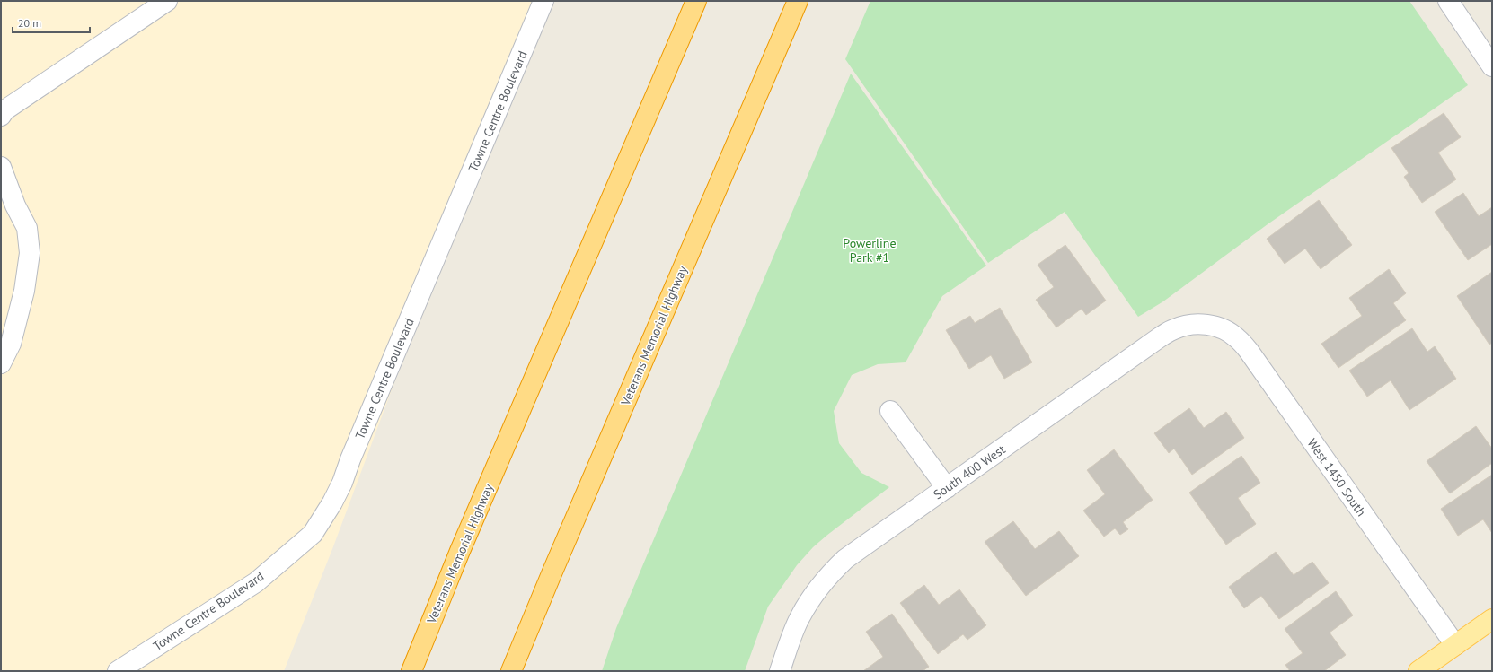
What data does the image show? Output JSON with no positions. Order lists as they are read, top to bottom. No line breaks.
{"streets":{"highway":["Veterans Memorial Highway"],"street":["Towne Centre Boulevard","South 400 West","West 1450 South"]},"crossings":[["South 400 West","West 1450 South"]],"parks":["Powerline Park #1"],"scale_bar":"20 m"}
